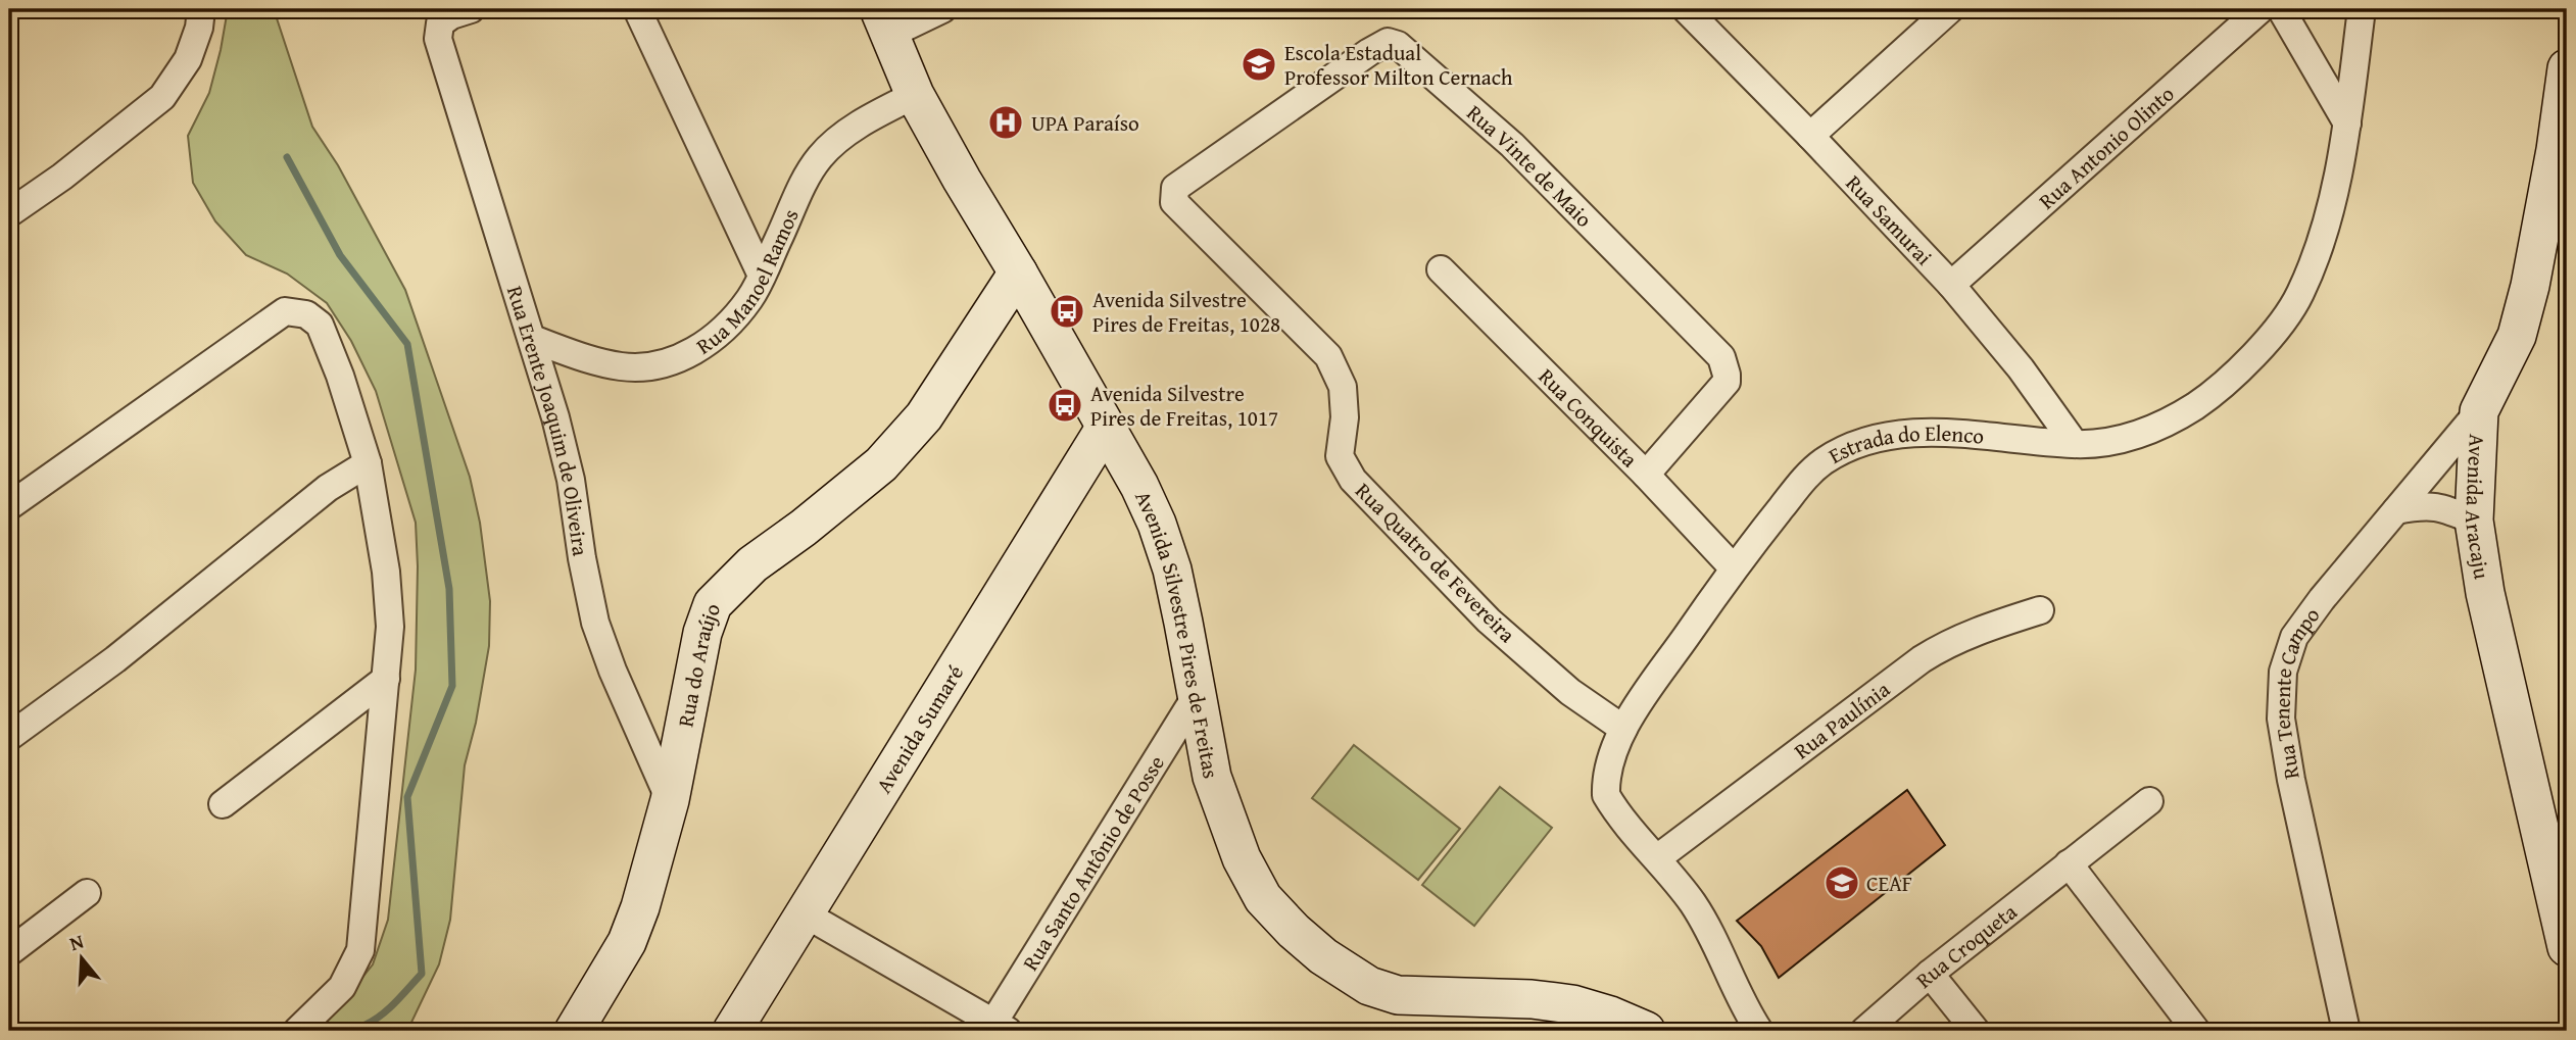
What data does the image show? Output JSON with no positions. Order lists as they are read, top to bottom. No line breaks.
{"streets":{"street":["Rua Antonio Olinto","Rua Vinte de Maio","Rua Samurai","Rua Manoel Ramos","Rua Conquista","Rua Erente Joaquim de Oliveira","Estrada do Elenco","Avenida Aracaju","Rua Quatro de Fevereira","Avenida Silvestre Pires de Freitas","Rua do Araújo","Rua Tenente Campo","Rua Paulínia","Avenida Sumaré","Rua Santo Antônio de Posse","Rua Croqueta"]},"crossings":[["Rua Antonio Olinto","Rua Samurai"],["Rua Vinte de Maio","Rua Conquista"],["Rua Vinte de Maio","Rua Quatro de Fevereira"],["Rua Samurai","Estrada do Elenco"],["Rua Manoel Ramos","Rua Erente Joaquim de Oliveira"],["Rua Manoel Ramos","Avenida Silvestre Pires de Freitas"],["Rua Conquista","Estrada do Elenco"],["Rua Erente Joaquim de Oliveira","Rua do Araújo"],["Estrada do Elenco","Rua Quatro de Fevereira"],["Estrada do Elenco","Rua Paulínia"],["Avenida Aracaju","Rua Tenente Campo"],["Avenida Silvestre Pires de Freitas","Rua do Araújo"],["Avenida Silvestre Pires de Freitas","Avenida Sumaré"],["Avenida Silvestre Pires de Freitas","Rua Santo Antônio de Posse"]],"places":{"school or university":["Escola Estadual Professor Milton Cernach","CEAF"],"hospital":["UPA Paraíso"],"bus stop":["Avenida Silvestre Pires de Freitas, 1028","Avenida Silvestre Pires de Freitas, 1017"]},"north":"top"}
